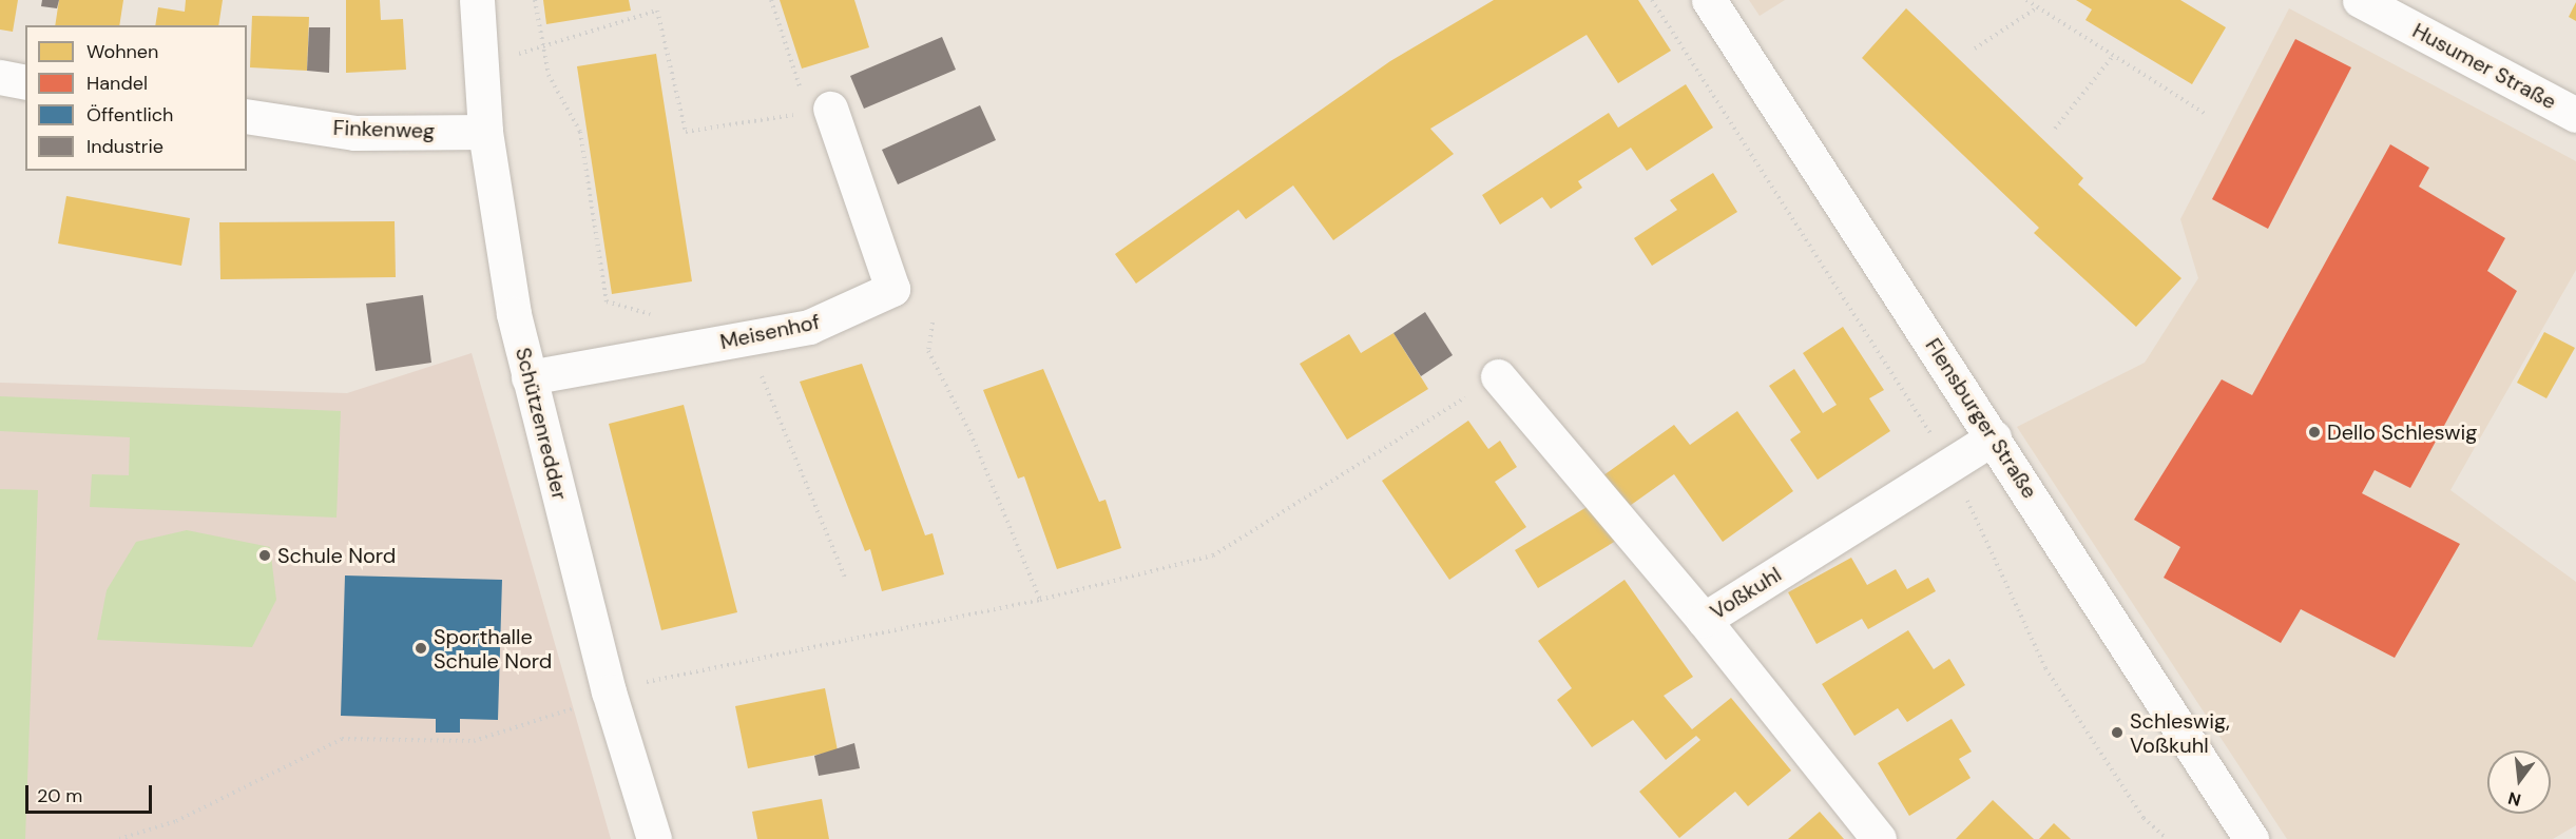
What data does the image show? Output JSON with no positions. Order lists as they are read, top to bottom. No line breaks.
{"streets":{"street":["Husumer Straße","Finkenweg","Meisenhof","Flensburger Straße","Schützenredder","Voßkuhl"]},"crossings":[["Finkenweg","Schützenredder"],["Meisenhof","Schützenredder"],["Flensburger Straße","Voßkuhl"]],"places":["Dello Schleswig","Schule Nord","Sporthalle Schule Nord","Schleswig, Voßkuhl"],"legend":["Wohnen","Handel","Öffentlich","Industrie"],"scale_bar":"20 m","north":"bottom"}
